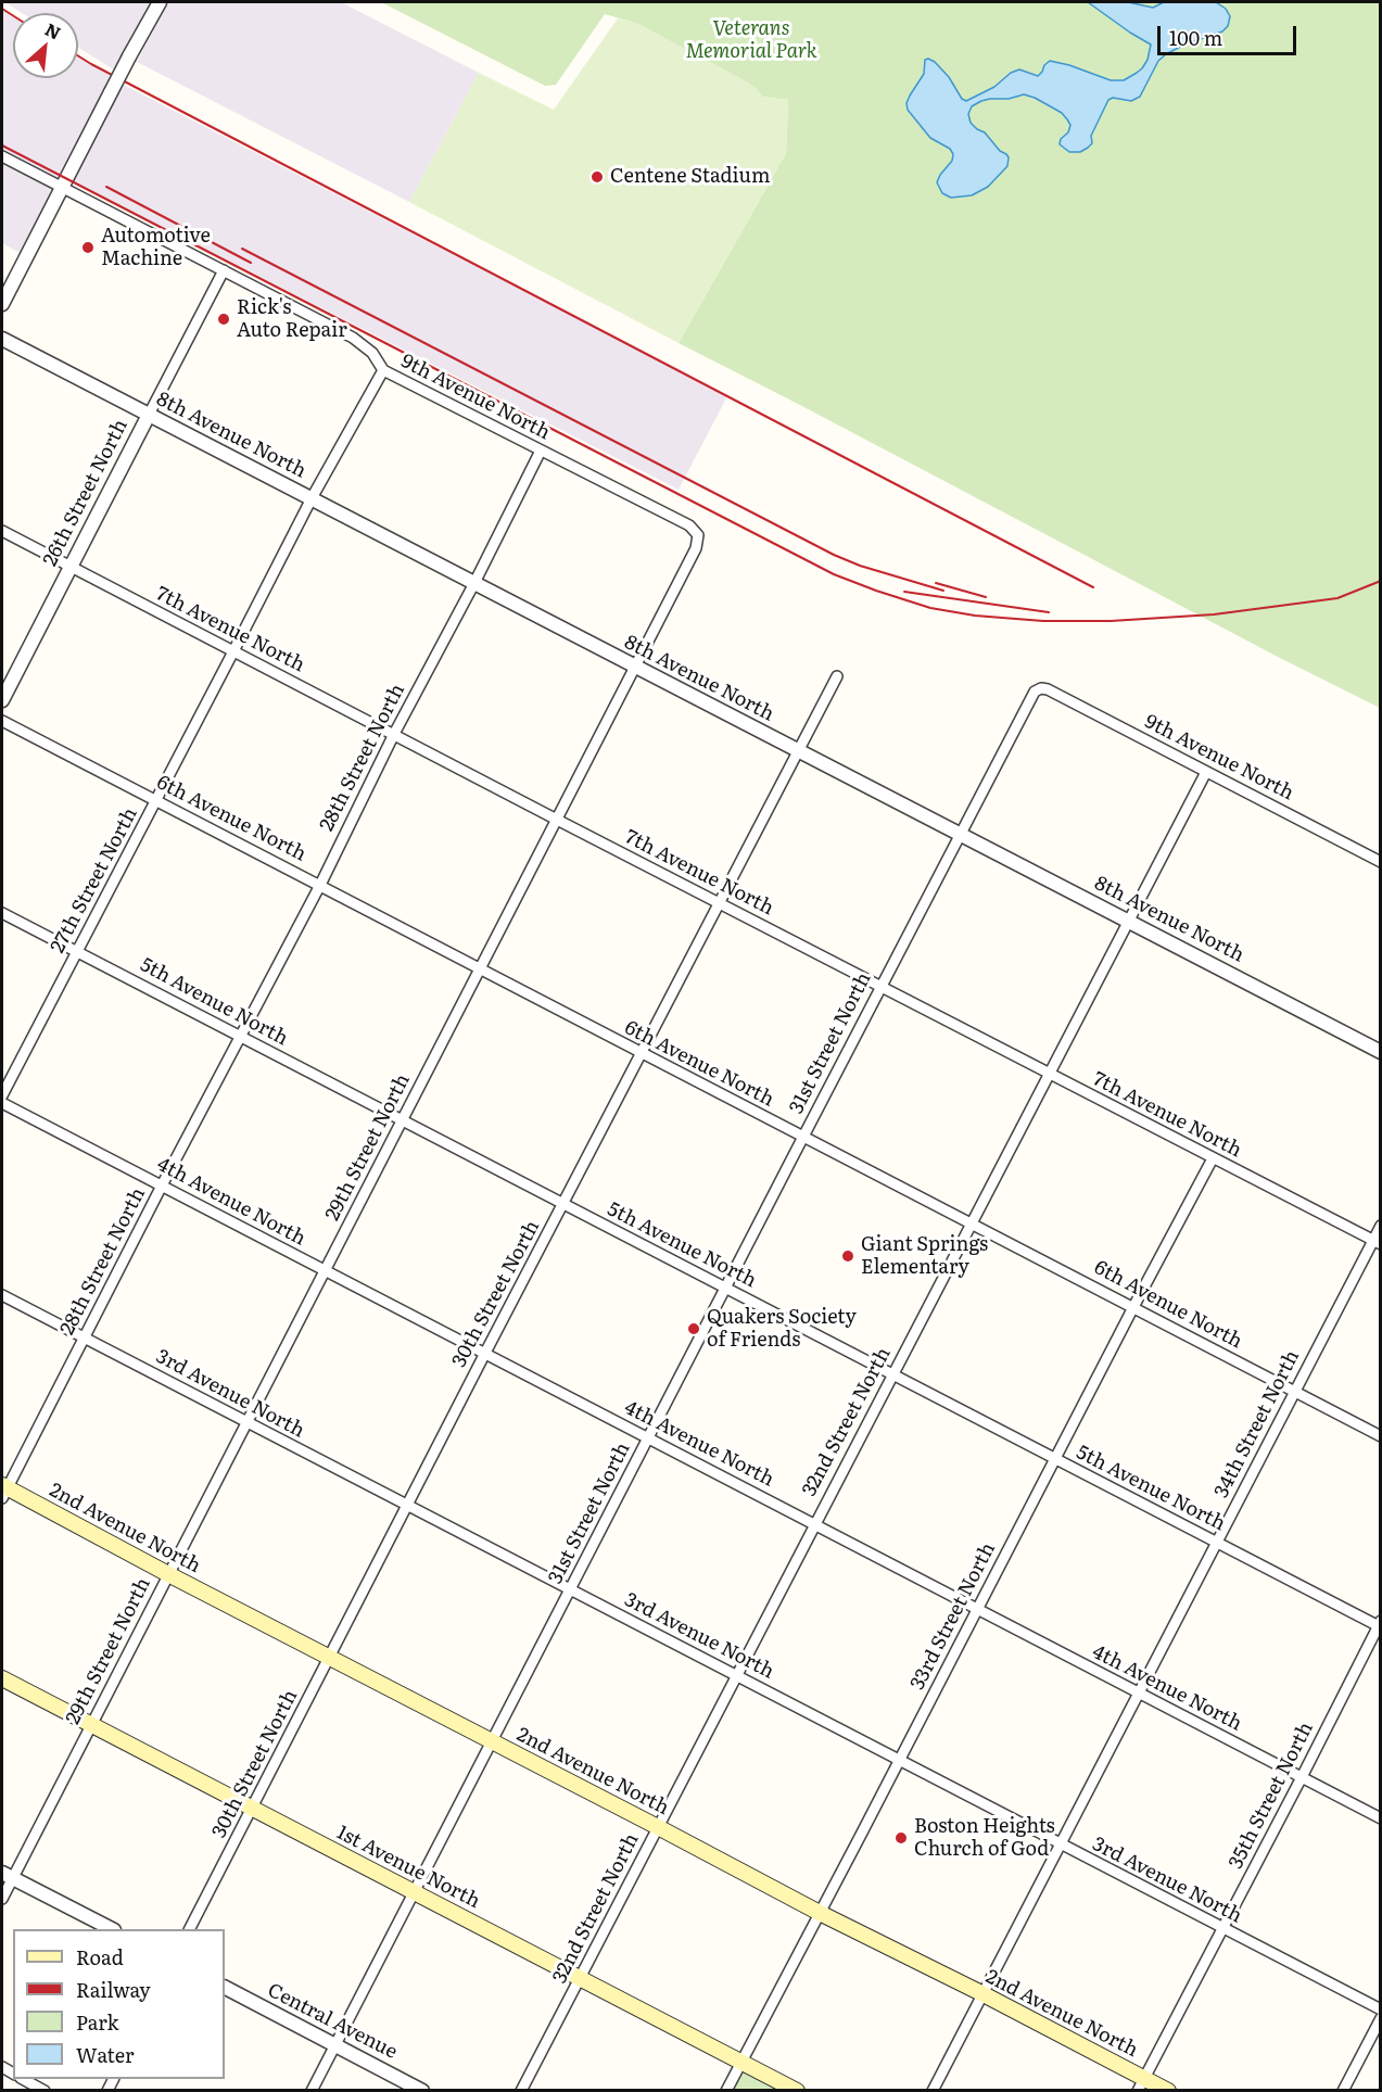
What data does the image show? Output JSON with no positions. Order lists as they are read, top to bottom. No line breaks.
{"streets":{"main road":["2nd Avenue North","1st Avenue North"],"street":["9th Avenue North","8th Avenue North","26th Street North","7th Avenue North","28th Street North","6th Avenue North","27th Street North","5th Avenue North","31st Street North","29th Street North","4th Avenue North","30th Street North","3rd Avenue North","32nd Street North","34th Street North","33rd Street North","35th Street North","Central Avenue"]},"crossings":[["9th Avenue North","26th Street North"],["9th Avenue North","28th Street North"],["9th Avenue North","27th Street North"],["9th Avenue North","31st Street North"],["9th Avenue North","29th Street North"],["9th Avenue North","32nd Street North"],["8th Avenue North","26th Street North"],["8th Avenue North","28th Street North"],["8th Avenue North","27th Street North"],["8th Avenue North","31st Street North"],["8th Avenue North","29th Street North"],["8th Avenue North","30th Street North"],["8th Avenue North","32nd Street North"],["26th Street North","7th Avenue North"],["7th Avenue North","28th Street North"],["7th Avenue North","27th Street North"],["7th Avenue North","31st Street North"],["7th Avenue North","29th Street North"],["7th Avenue North","30th Street North"],["7th Avenue North","32nd Street North"],["7th Avenue North","34th Street North"],["7th Avenue North","33rd Street North"],["28th Street North","6th Avenue North"],["28th Street North","5th Avenue North"],["28th Street North","4th Avenue North"],["28th Street North","3rd Avenue North"],["28th Street North","2nd Avenue North"],["6th Avenue North","27th Street North"],["6th Avenue North","31st Street North"],["6th Avenue North","29th Street North"],["6th Avenue North","30th Street North"],["6th Avenue North","32nd Street North"],["6th Avenue North","34th Street North"],["6th Avenue North","33rd Street North"],["27th Street North","5th Avenue North"],["5th Avenue North","31st Street North"],["5th Avenue North","29th Street North"],["5th Avenue North","30th Street North"],["5th Avenue North","32nd Street North"],["5th Avenue North","34th Street North"],["5th Avenue North","33rd Street North"],["5th Avenue North","35th Street North"],["31st Street North","4th Avenue North"],["31st Street North","3rd Avenue North"],["31st Street North","2nd Avenue North"],["31st Street North","1st Avenue North"],["31st Street North","Central Avenue"],["29th Street North","4th Avenue North"],["29th Street North","3rd Avenue North"],["29th Street North","2nd Avenue North"],["29th Street North","1st Avenue North"],["4th Avenue North","30th Street North"],["4th Avenue North","32nd Street North"],["4th Avenue North","34th Street North"],["4th Avenue North","33rd Street North"],["4th Avenue North","35th Street North"],["30th Street North","3rd Avenue North"],["30th Street North","2nd Avenue North"],["30th Street North","1st Avenue North"],["3rd Avenue North","32nd Street North"],["3rd Avenue North","34th Street North"],["3rd Avenue North","33rd Street North"],["3rd Avenue North","35th Street North"],["32nd Street North","2nd Avenue North"],["32nd Street North","1st Avenue North"],["34th Street North","2nd Avenue North"],["2nd Avenue North","33rd Street North"],["2nd Avenue North","35th Street North"],["33rd Street North","1st Avenue North"]],"parks":["Veterans Memorial Park"],"places":["Centene Stadium","Automotive Machine","Rick's Auto Repair","Giant Springs Elementary","Quakers Society of Friends","Boston Heights Church of God"],"legend":["Road","Railway","Park","Water"],"scale_bar":"100 m","north":"top right"}
